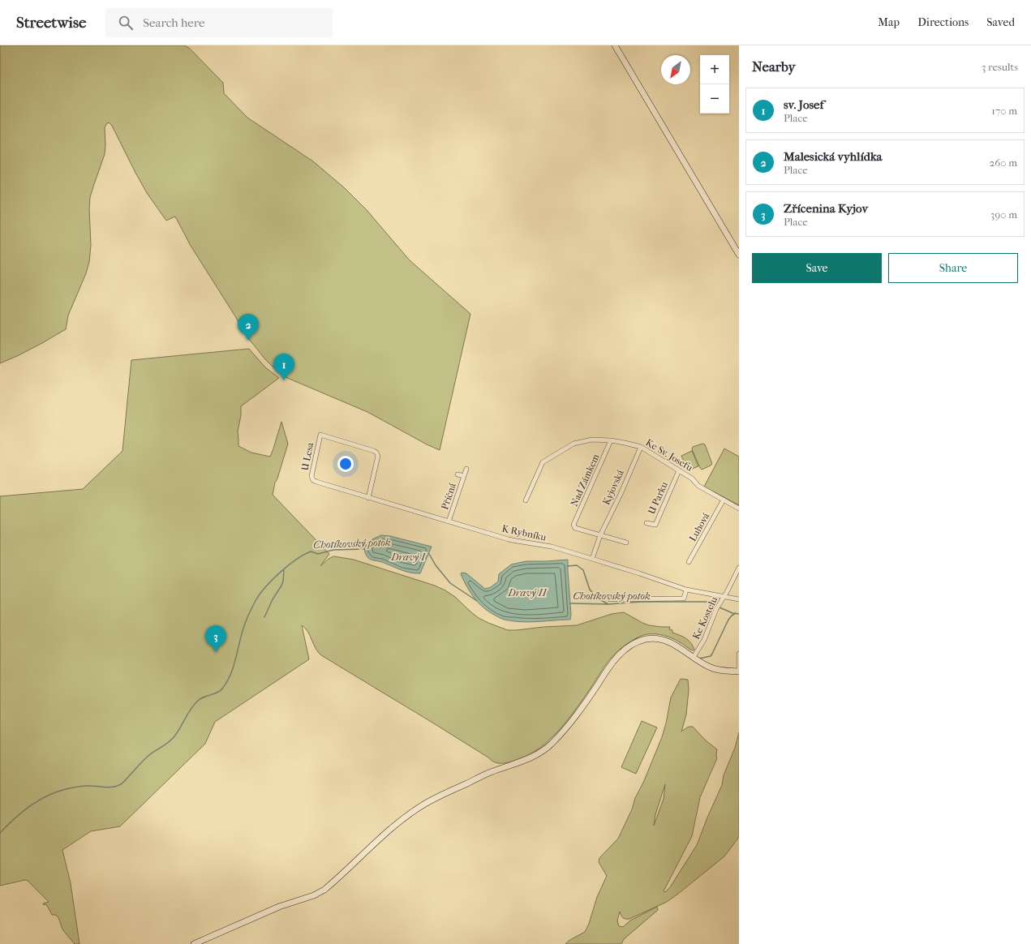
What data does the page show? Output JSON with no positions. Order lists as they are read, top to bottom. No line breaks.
{"streets":{"street":["Ke Sv. Josefu","U Lesa","Nad Zámkem","Kyjovská","Příčná","U Parku","Luhová","K Rybníku","Ke Kostelu"]},"crossings":[["Ke Sv. Josefu","Nad Zámkem"],["Ke Sv. Josefu","Kyjovská"],["Ke Sv. Josefu","U Parku"],["Ke Sv. Josefu","Luhová"],["U Lesa","K Rybníku"],["Nad Zámkem","Kyjovská"],["Kyjovská","K Rybníku"],["Příčná","K Rybníku"],["K Rybníku","Ke Kostelu"]],"water":["Chotíkovský potok","Dravý I","Dravý II"],"north":"bottom left","page":{"header":"Streetwise","search":"Search here","nav":["Map","Directions","Saved"],"heading":["Nearby","3 results"],"map_buttons":["+","−"],"list":[{"mark":"1","name":"sv. Josef","note":"Place","value":"170 m"},{"mark":"2","name":"Malesická vyhlídka","note":"Place","value":"260 m"},{"mark":"3","name":"Zřícenina Kyjov","note":"Place","value":"390 m"}],"buttons":["Save","Share"],"pins":["2","1","3"]}}
